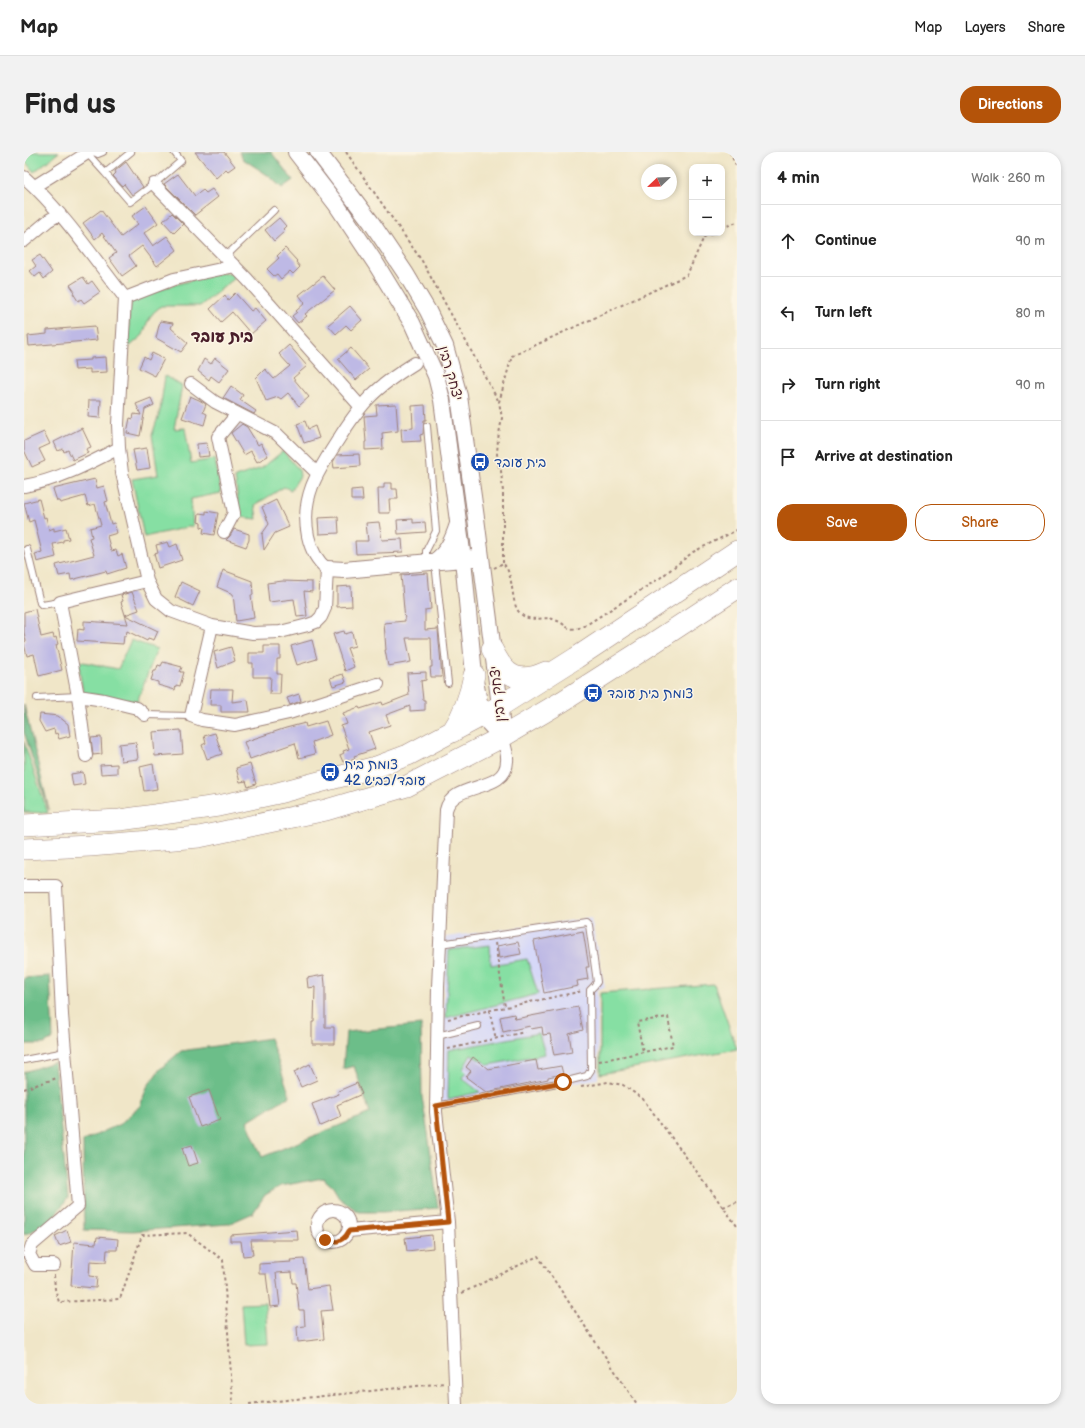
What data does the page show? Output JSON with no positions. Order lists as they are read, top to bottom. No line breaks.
{"streets":{"main road":["יצחק רבין"]},"districts":["בית עובד"],"places":{"bus stop":["בית עובד","צומת בית עובד","צומת בית עובד/כביש 42"]},"north":"bottom left","page":{"header":"Map","nav":["Map","Layers","Share"],"buttons":["Directions",["Save","Share"]],"title":"Find us","heading":["4 min","Walk · 260 m"],"map_buttons":["+","−"],"list":[["Continue","90 m"],["Turn left","80 m"],["Turn right","90 m"],"Arrive at destination"]}}
